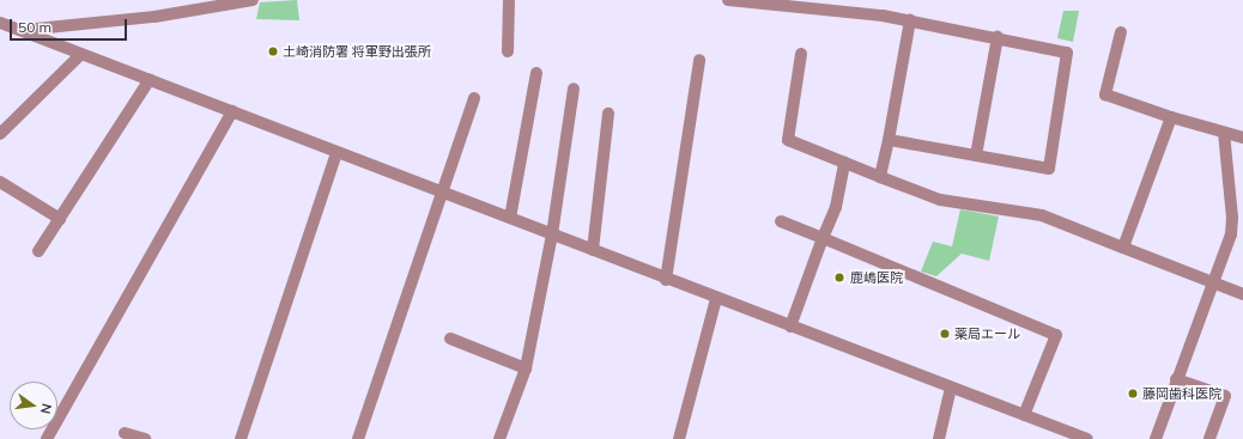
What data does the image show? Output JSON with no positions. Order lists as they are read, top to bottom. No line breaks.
{"places":["土崎消防署 将軍野出張所","鹿嶋医院","薬局エール","藤岡歯科医院"],"scale_bar":"50 m","north":"right"}
